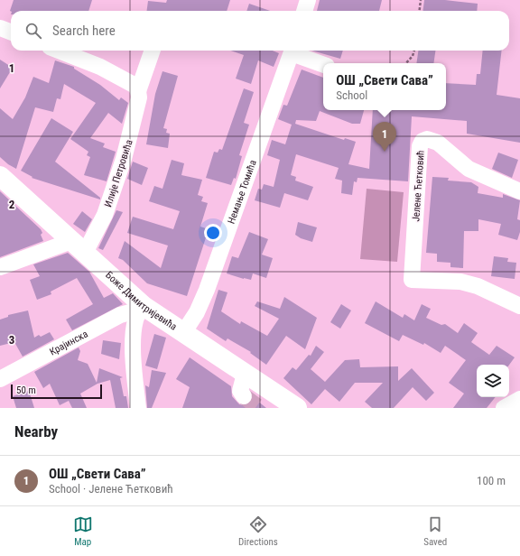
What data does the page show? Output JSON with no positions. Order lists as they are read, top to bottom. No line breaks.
{"streets":{"main road":["Боже Димитријевића"],"street":["Илије Петровића","Јелене Ћетковић","Немање Томића","Крајинска"]},"crossings":[["Илије Петровића","Боже Димитријевића"],["Немање Томића","Боже Димитријевића"],["Боже Димитријевића","Крајинска"]],"scale_bar":"50 m","page":{"search":"Search here","popup":["ОШ „Свети Сава”","School"],"pins":"1","scale":"50 m","heading":"Nearby","list":[{"mark":"1","name":"ОШ „Свети Сава”","note":"School · Јелене Ћетковић","value":"100 m"}],"nav":["Map","Directions","Saved"]},"grid":{"rows":["1","2","3"]}}
